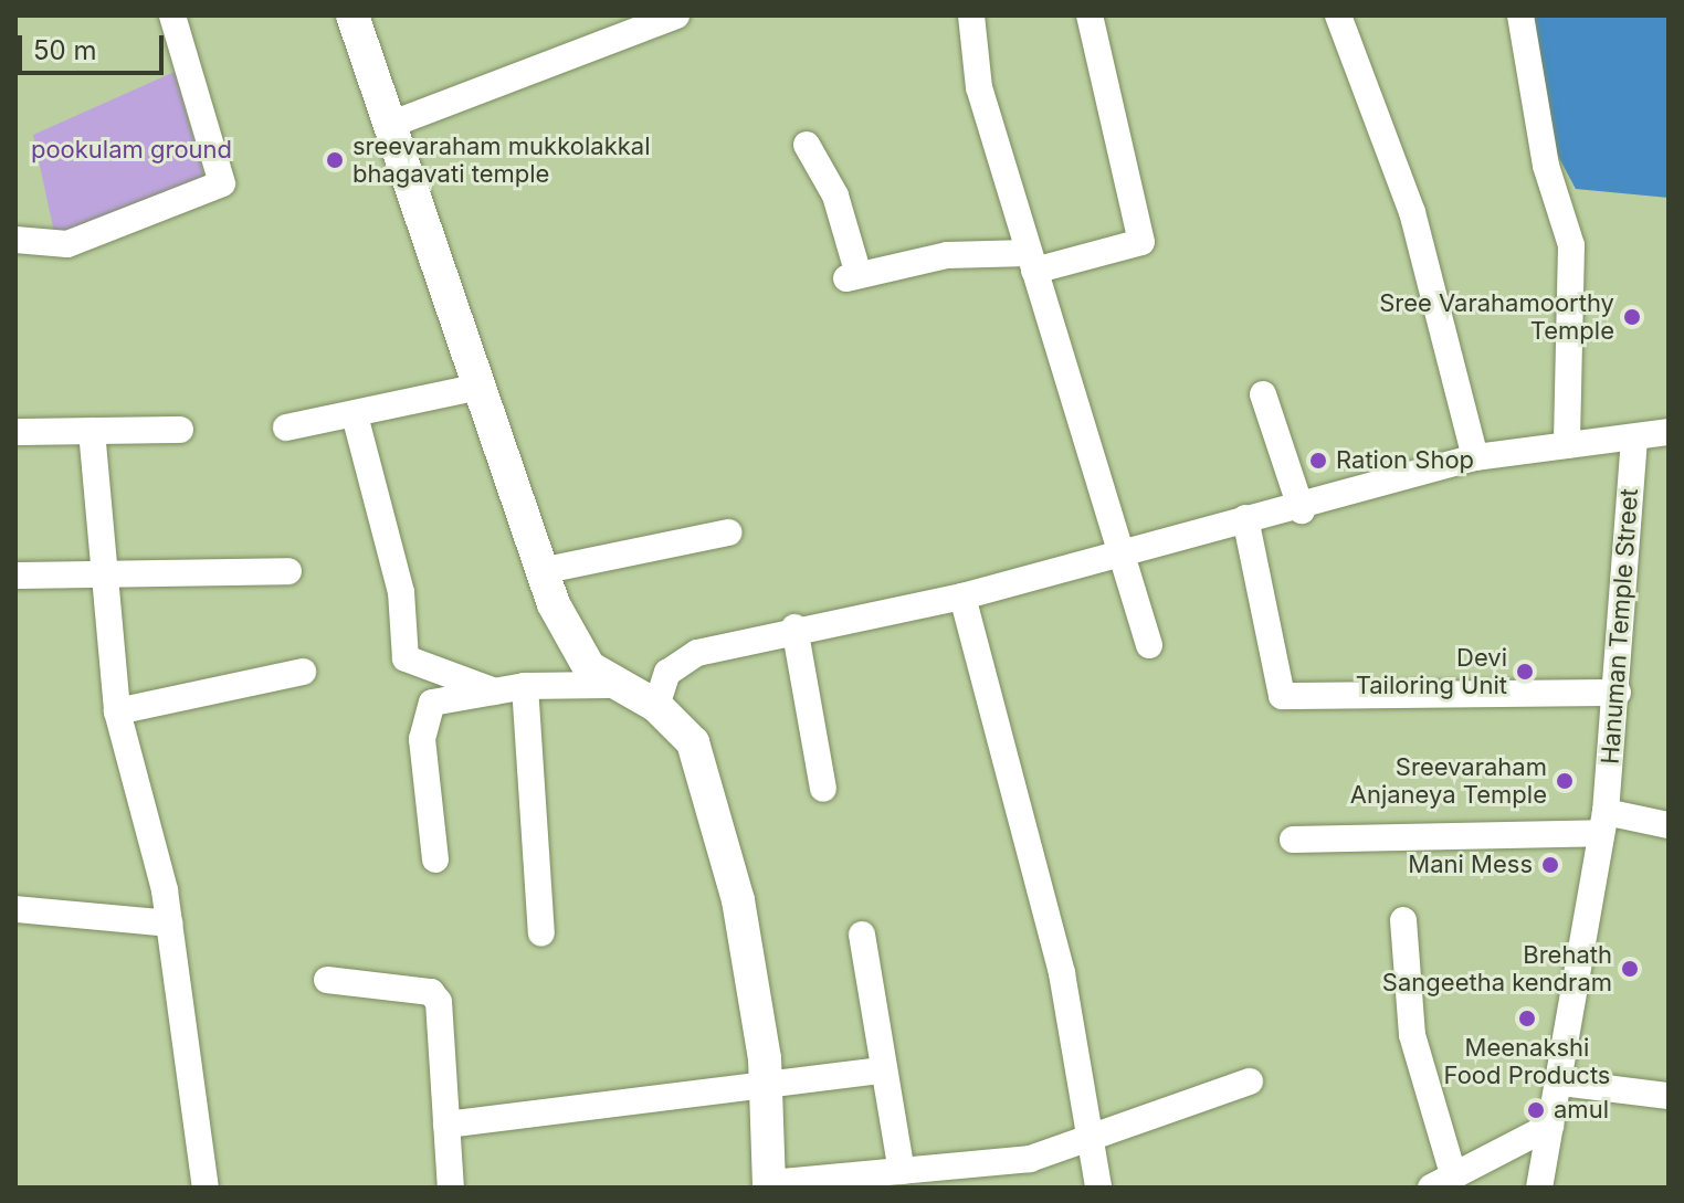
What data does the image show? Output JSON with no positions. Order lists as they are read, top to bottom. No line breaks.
{"streets":{"street":["Hanuman Temple Street"]},"parks":["pookulam ground"],"places":["sreevaraham mukkolakkal bhagavati temple","Sree Varahamoorthy Temple","Ration Shop","Devi Tailoring Unit","Sreevaraham Anjaneya Temple","Mani Mess","Brehath Sangeetha kendram","Meenakshi Food Products","amul"],"scale_bar":"50 m"}
